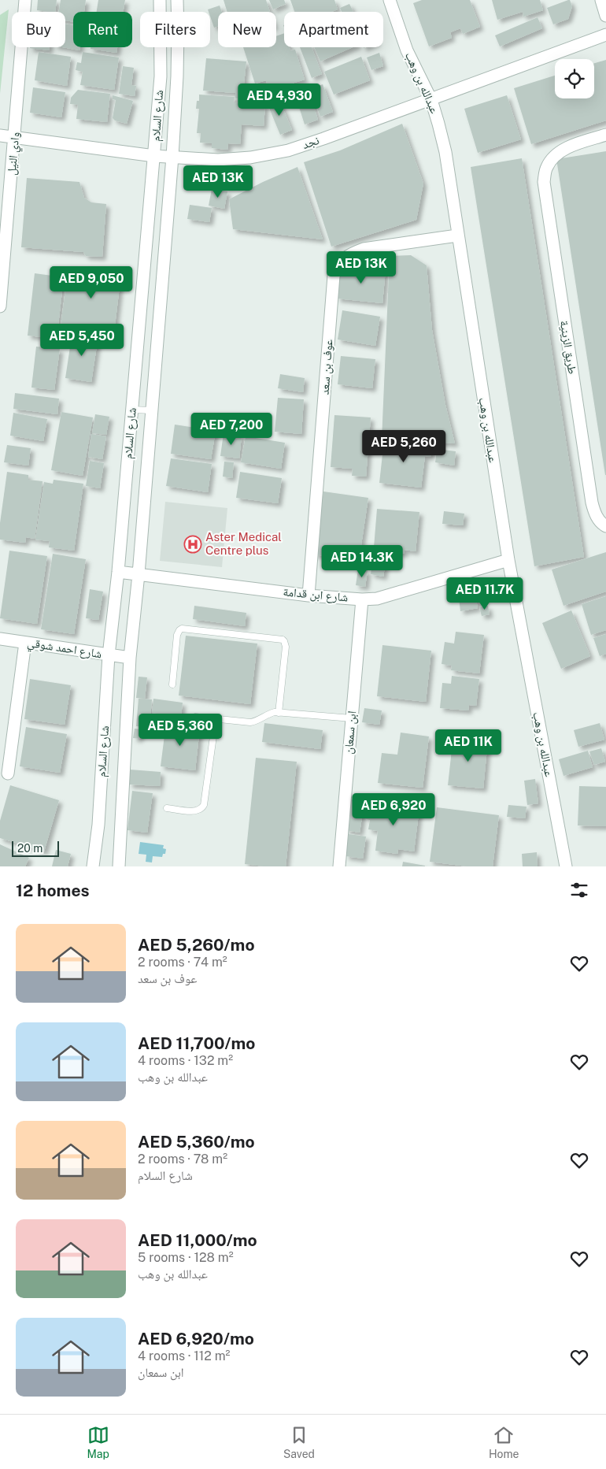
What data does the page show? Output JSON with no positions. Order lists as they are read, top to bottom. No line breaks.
{"streets":{"street":["عبدالله بن وهب","شارع السلام","نجد","وادي النيل","طريق الزينية","عوف بن سعد","شارع ابن قدامة","شارع احمد شوقي","ابن سمعان"]},"crossings":[["عبدالله بن وهب","نجد"],["عبدالله بن وهب","عوف بن سعد"],["عبدالله بن وهب","شارع ابن قدامة"],["شارع السلام","نجد"],["شارع السلام","شارع ابن قدامة"],["شارع السلام","شارع احمد شوقي"],["نجد","وادي النيل"],["عوف بن سعد","شارع ابن قدامة"],["شارع ابن قدامة","ابن سمعان"]],"places":{"hospital":["Aster Medical Centre plus"]},"scale_bar":"20 m","page":{"chip":["Buy","Rent","Filters","New","Apartment"],"price":["AED 4,930","AED 13K","AED 13K","AED 9,050","AED 5,450","AED 7,200","AED 5,260","AED 14.3K","AED 11.7K","AED 5,360","AED 11K","AED 6,920"],"scale":"20 m","heading":"12 homes","list":[{"name":"AED 5,260/mo","note":"2 rooms · 74 m² · عوف بن سعد"},{"name":"AED 11,700/mo","note":"4 rooms · 132 m² · عبدالله بن وهب"},{"name":"AED 5,360/mo","note":"2 rooms · 78 m² · شارع السلام"},{"name":"AED 11,000/mo","note":"5 rooms · 128 m² · عبدالله بن وهب"},{"name":"AED 6,920/mo","note":"4 rooms · 112 m² · ابن سمعان"}],"tabs":["Map","Saved","Home"]}}
